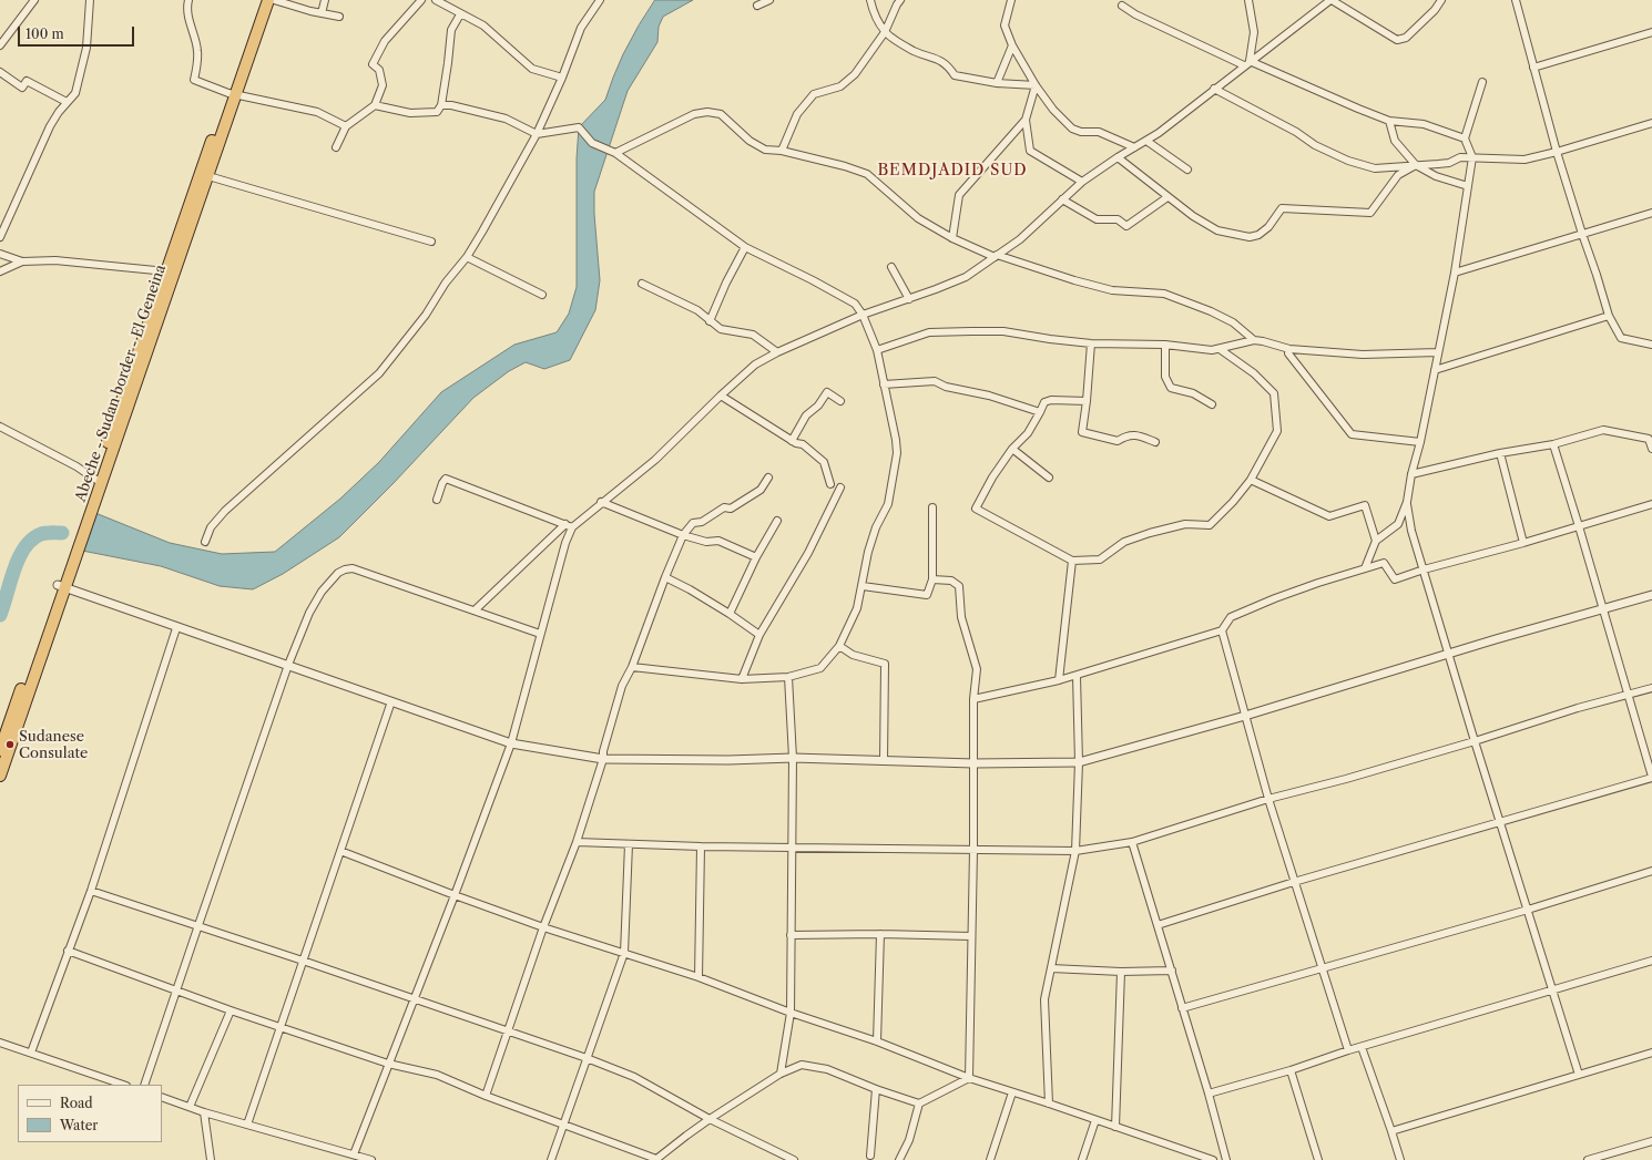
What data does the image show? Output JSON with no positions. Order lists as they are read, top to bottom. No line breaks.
{"streets":{"highway":["Abeche - Sudan border - El Geneina"]},"districts":["BEMDJADID SUD"],"places":["Sudanese Consulate"],"legend":["Road","Water"],"scale_bar":"100 m"}
